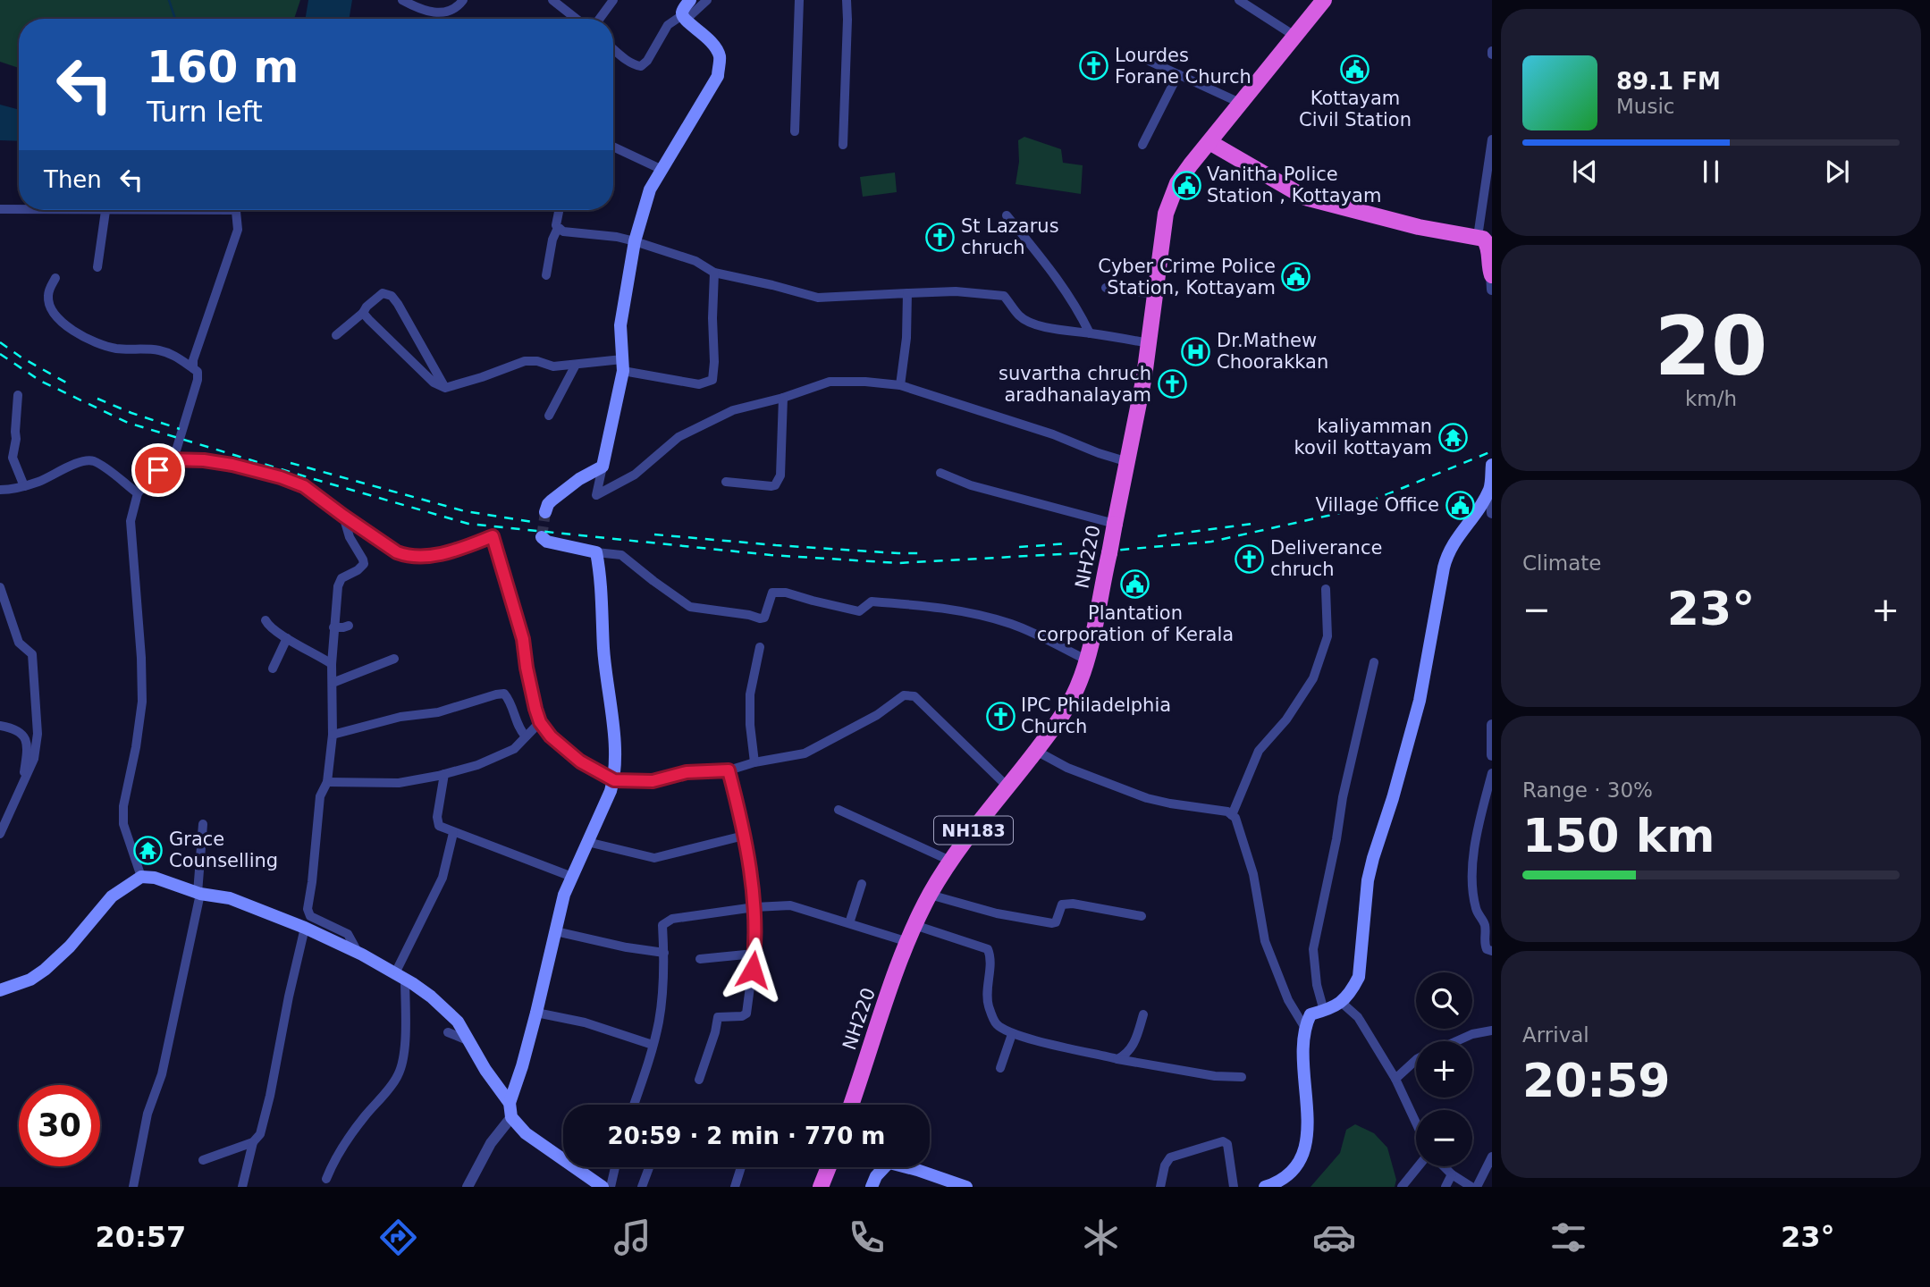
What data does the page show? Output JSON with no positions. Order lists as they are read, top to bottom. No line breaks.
{"streets":{"highway":["NH220","NH183"]},"places":{"church":["Lourdes Forane Church","St Lazarus chruch","suvartha chruch aradhanalayam","Deliverance chruch","IPC Philadelphia Church"],"public building":["Kottayam Civil Station","Vanitha Police Station , Kottayam","Cyber Crime Police Station, Kottayam","Village Office","Plantation corporation of Kerala"],"hospital":["Dr.Mathew Choorakkan"],"temple":["kaliyamman kovil kottayam","Grace Counselling"]},"page":{"turn":["160 m","Turn left"],"song":["89.1 FM","Music"],"then":"Then","tile":[["20","km/h"],"Climate",["Range · 30%","150 km"],["Arrival","20:59"]],"heat":["−","23°","+"],"map_buttons":["+","−"],"limit":"30","trip":"20:59 · 2 min · 770 m","tabs":["20:57","23°"]}}
